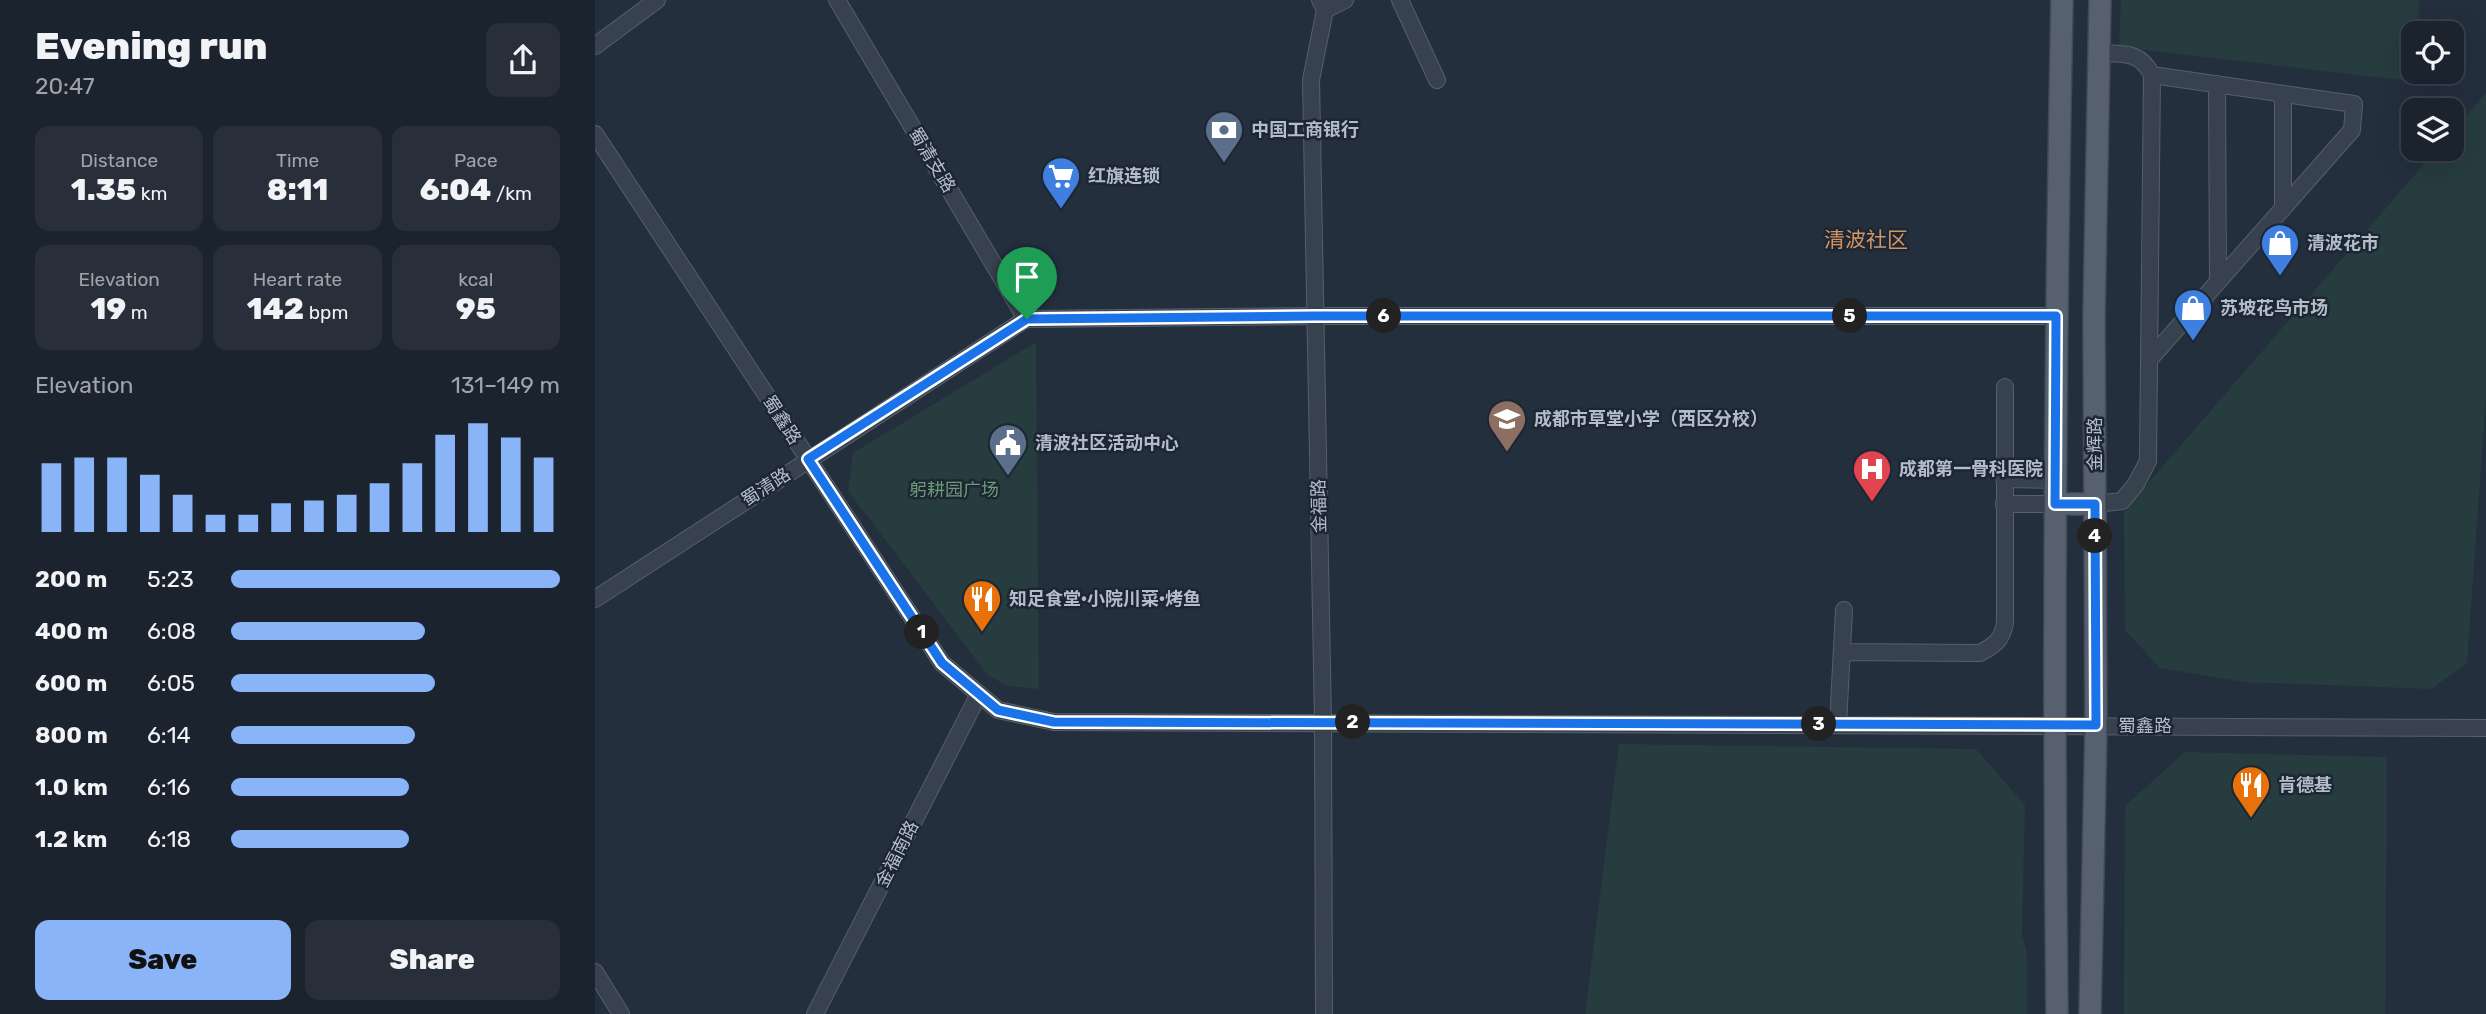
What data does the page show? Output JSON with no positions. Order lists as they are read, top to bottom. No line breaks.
{"streets":{"main road":["金辉路"],"street":["蜀清支路","蜀鑫路","蜀清路","金福路","金福南路"]},"crossings":[["蜀清支路","蜀清路"],["蜀鑫路","金辉路"],["蜀鑫路","蜀清路"],["蜀鑫路","金福路"],["蜀鑫路","金福南路"]],"districts":["清波社区"],"parks":["躬耕园广场"],"places":{"bank":["中国工商银行"],"supermarket":["红旗连锁"],"shop":["清波花市","苏坡花鸟市场"],"school or university":["成都市草堂小学（西区分校）"],"public building":["清波社区活动中心"],"hospital":["成都第一骨科医院"],"restaurant":["知足食堂·小院川菜·烤鱼","肯德基"]},"page":{"heading":["Evening run","20:47"],"stats":[["Distance","1.35 km"],["Time","8:11"],["Pace","6:04 /km"],["Elevation","19 m"],["Heart rate","142 bpm"],["kcal","95"]],"pins":["5","6","4","1","2","3"],"chart":["Elevation","131–149 m"],"list":[{"name":"200 m","note":"5:23"},{"name":"400 m","note":"6:08"},{"name":"600 m","note":"6:05"},{"name":"800 m","note":"6:14"},{"name":"1.0 km","note":"6:16"},{"name":"1.2 km","note":"6:18"}],"buttons":["Save","Share"]}}
